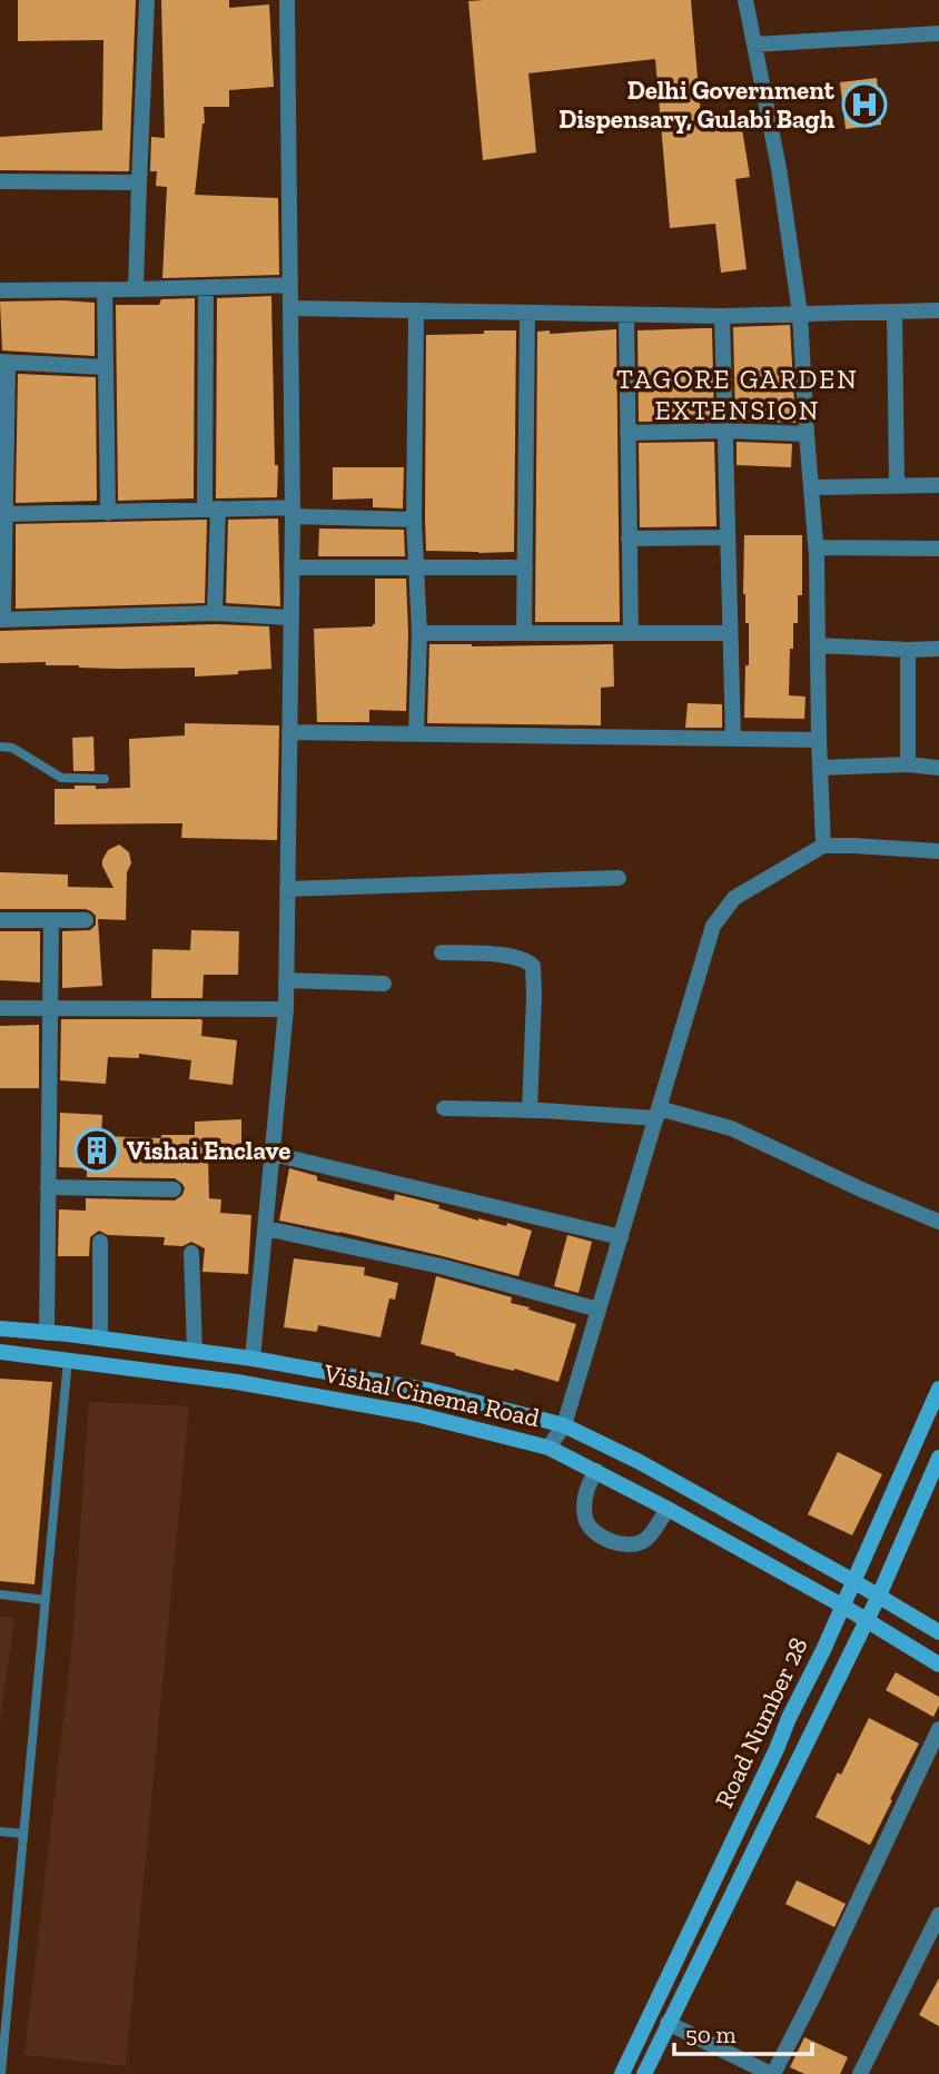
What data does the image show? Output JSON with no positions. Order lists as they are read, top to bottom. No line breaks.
{"streets":{"street":["Vishal Cinema Road","Road Number 28"]},"crossings":[["Vishal Cinema Road","Road Number 28"]],"districts":["TAGORE GARDEN EXTENSION"],"places":{"hospital":["Delhi Government Dispensary, Gulabi Bagh"],"building":["Vishai Enclave"]},"scale_bar":"50 m"}
